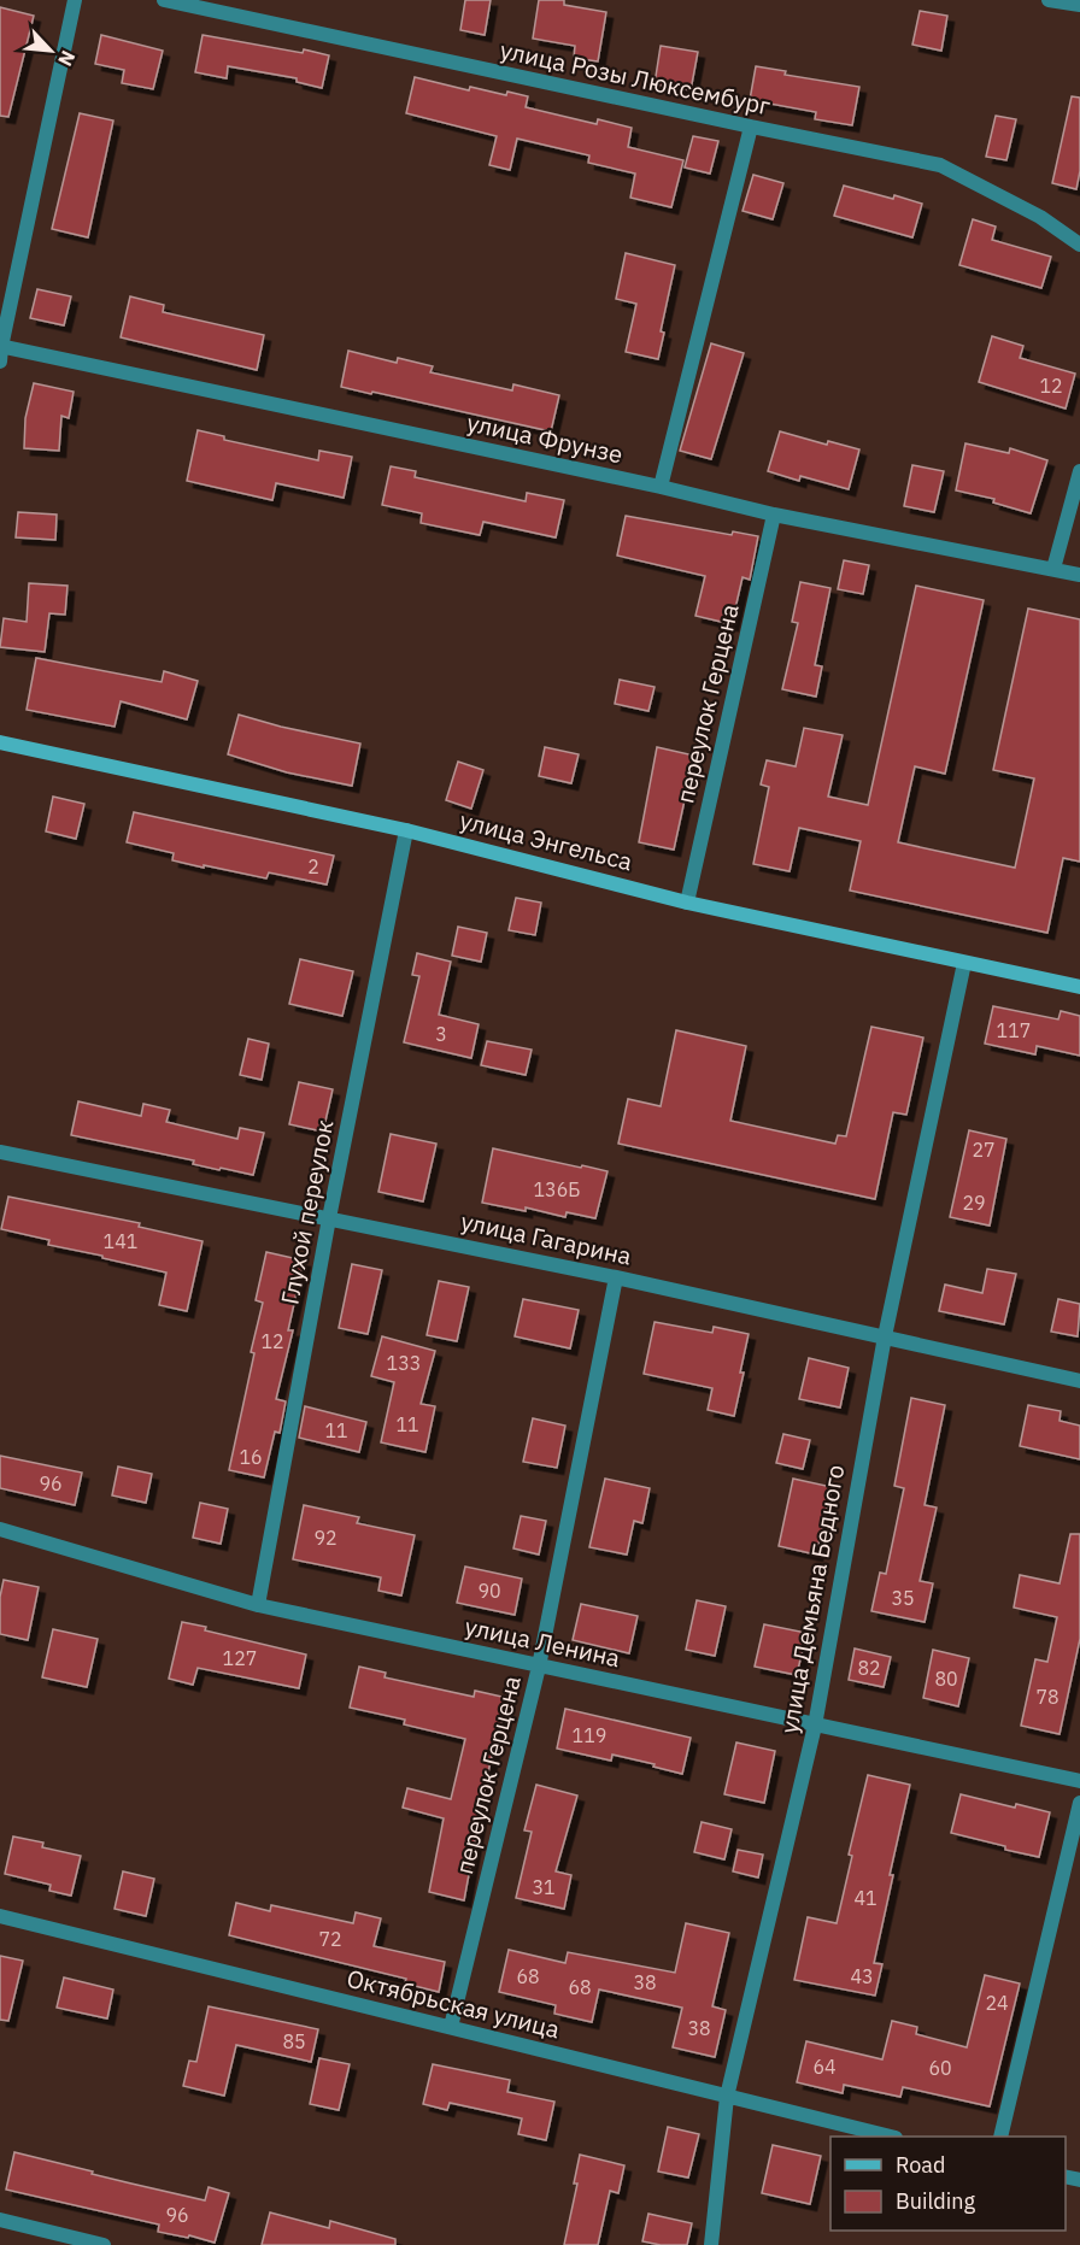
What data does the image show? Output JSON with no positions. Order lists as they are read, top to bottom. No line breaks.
{"streets":{"main road":["улица Энгельса"],"street":["улица Розы Люксембург","улица Фрунзе","переулок Герцена","Глухой переулок","улица Гагарина","улица Демьяна Бедного","улица Ленина","Октябрьская улица"]},"crossings":[["улица Фрунзе","переулок Герцена"],["переулок Герцена","улица Энгельса"],["переулок Герцена","улица Гагарина"],["переулок Герцена","улица Ленина"],["переулок Герцена","Октябрьская улица"],["улица Энгельса","Глухой переулок"],["улица Энгельса","улица Демьяна Бедного"],["Глухой переулок","улица Гагарина"],["Глухой переулок","улица Ленина"],["улица Гагарина","улица Демьяна Бедного"],["улица Демьяна Бедного","улица Ленина"],["улица Демьяна Бедного","Октябрьская улица"]],"house_numbers":["12","2","117","3","27","136Б","29","141","12","133","11","11","16","96","92","90","35","127","82","80","78","119","31","41","72","68","43","38","68","24","38","85","64","60","96"],"legend":["Road","Building"],"north":"bottom right"}
